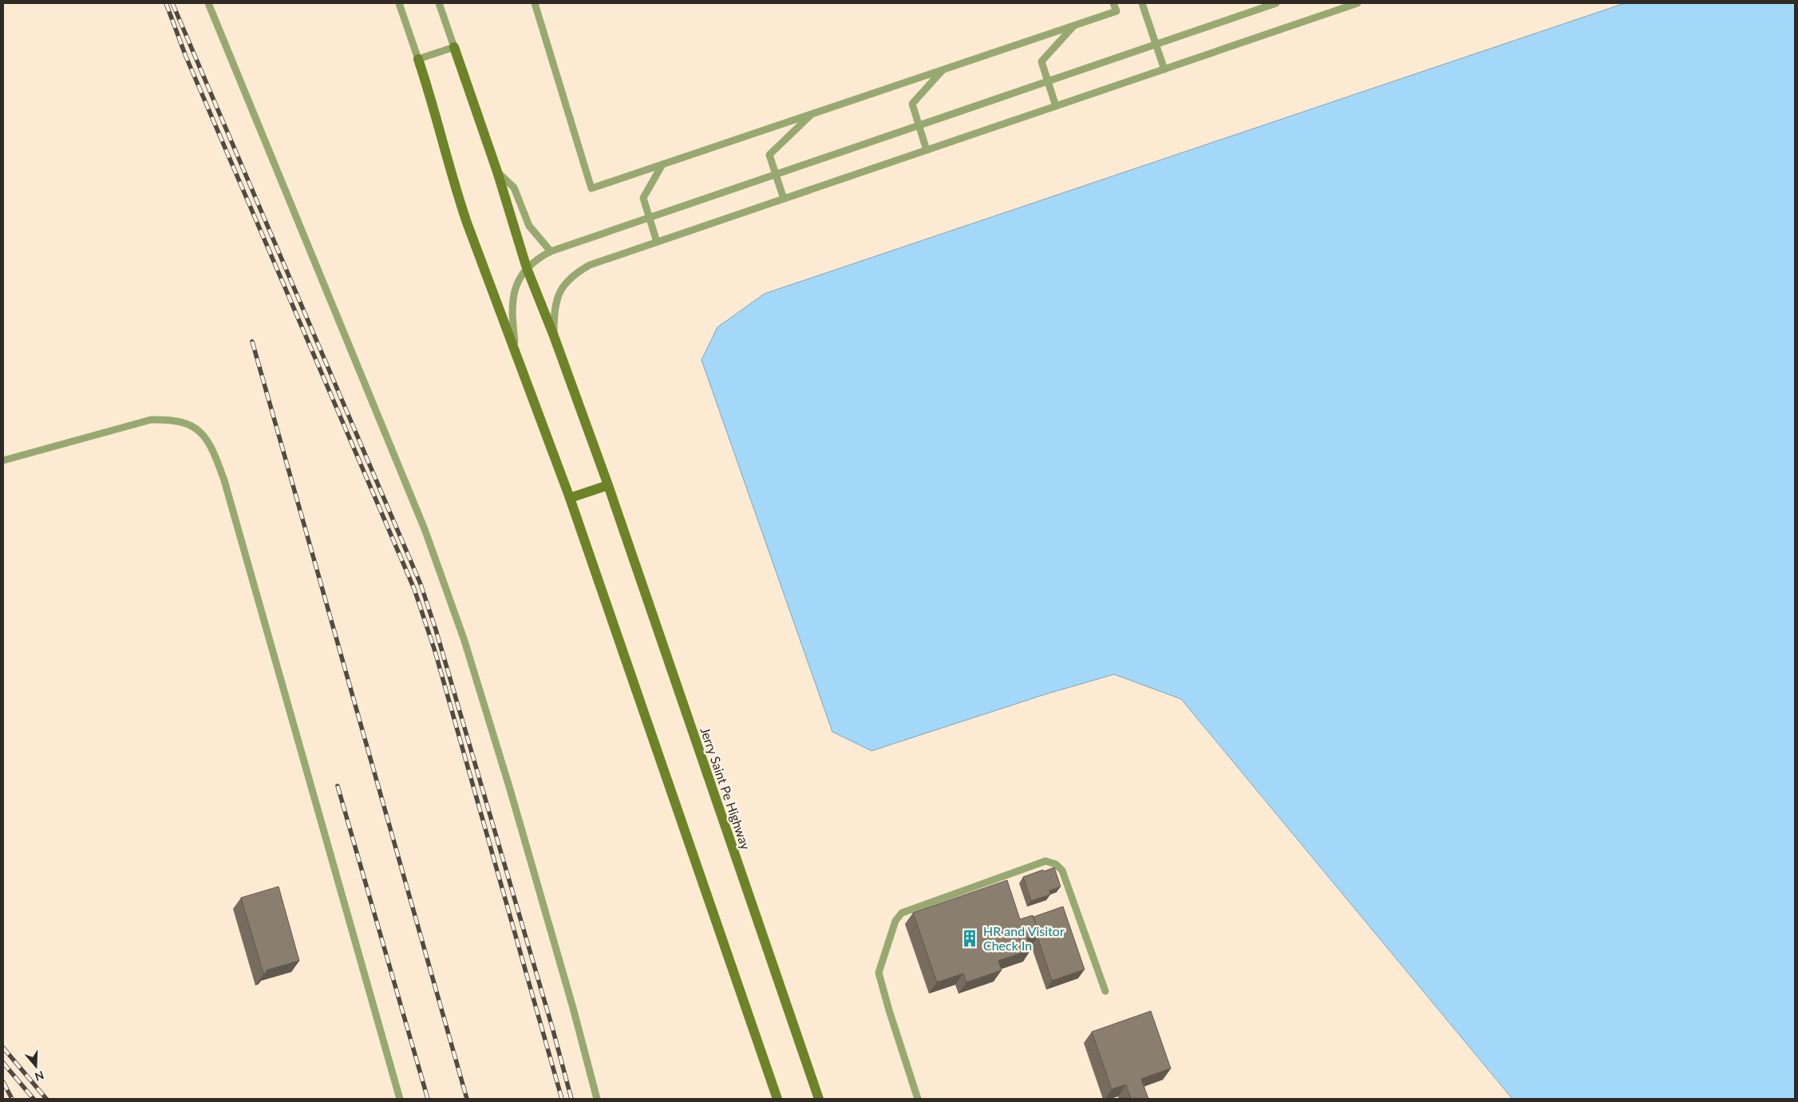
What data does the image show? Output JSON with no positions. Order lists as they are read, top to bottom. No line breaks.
{"streets":{"main road":["Jerry Saint Pe Highway"]},"places":{"building":["HR and Visitor Check In"]},"north":"bottom"}
